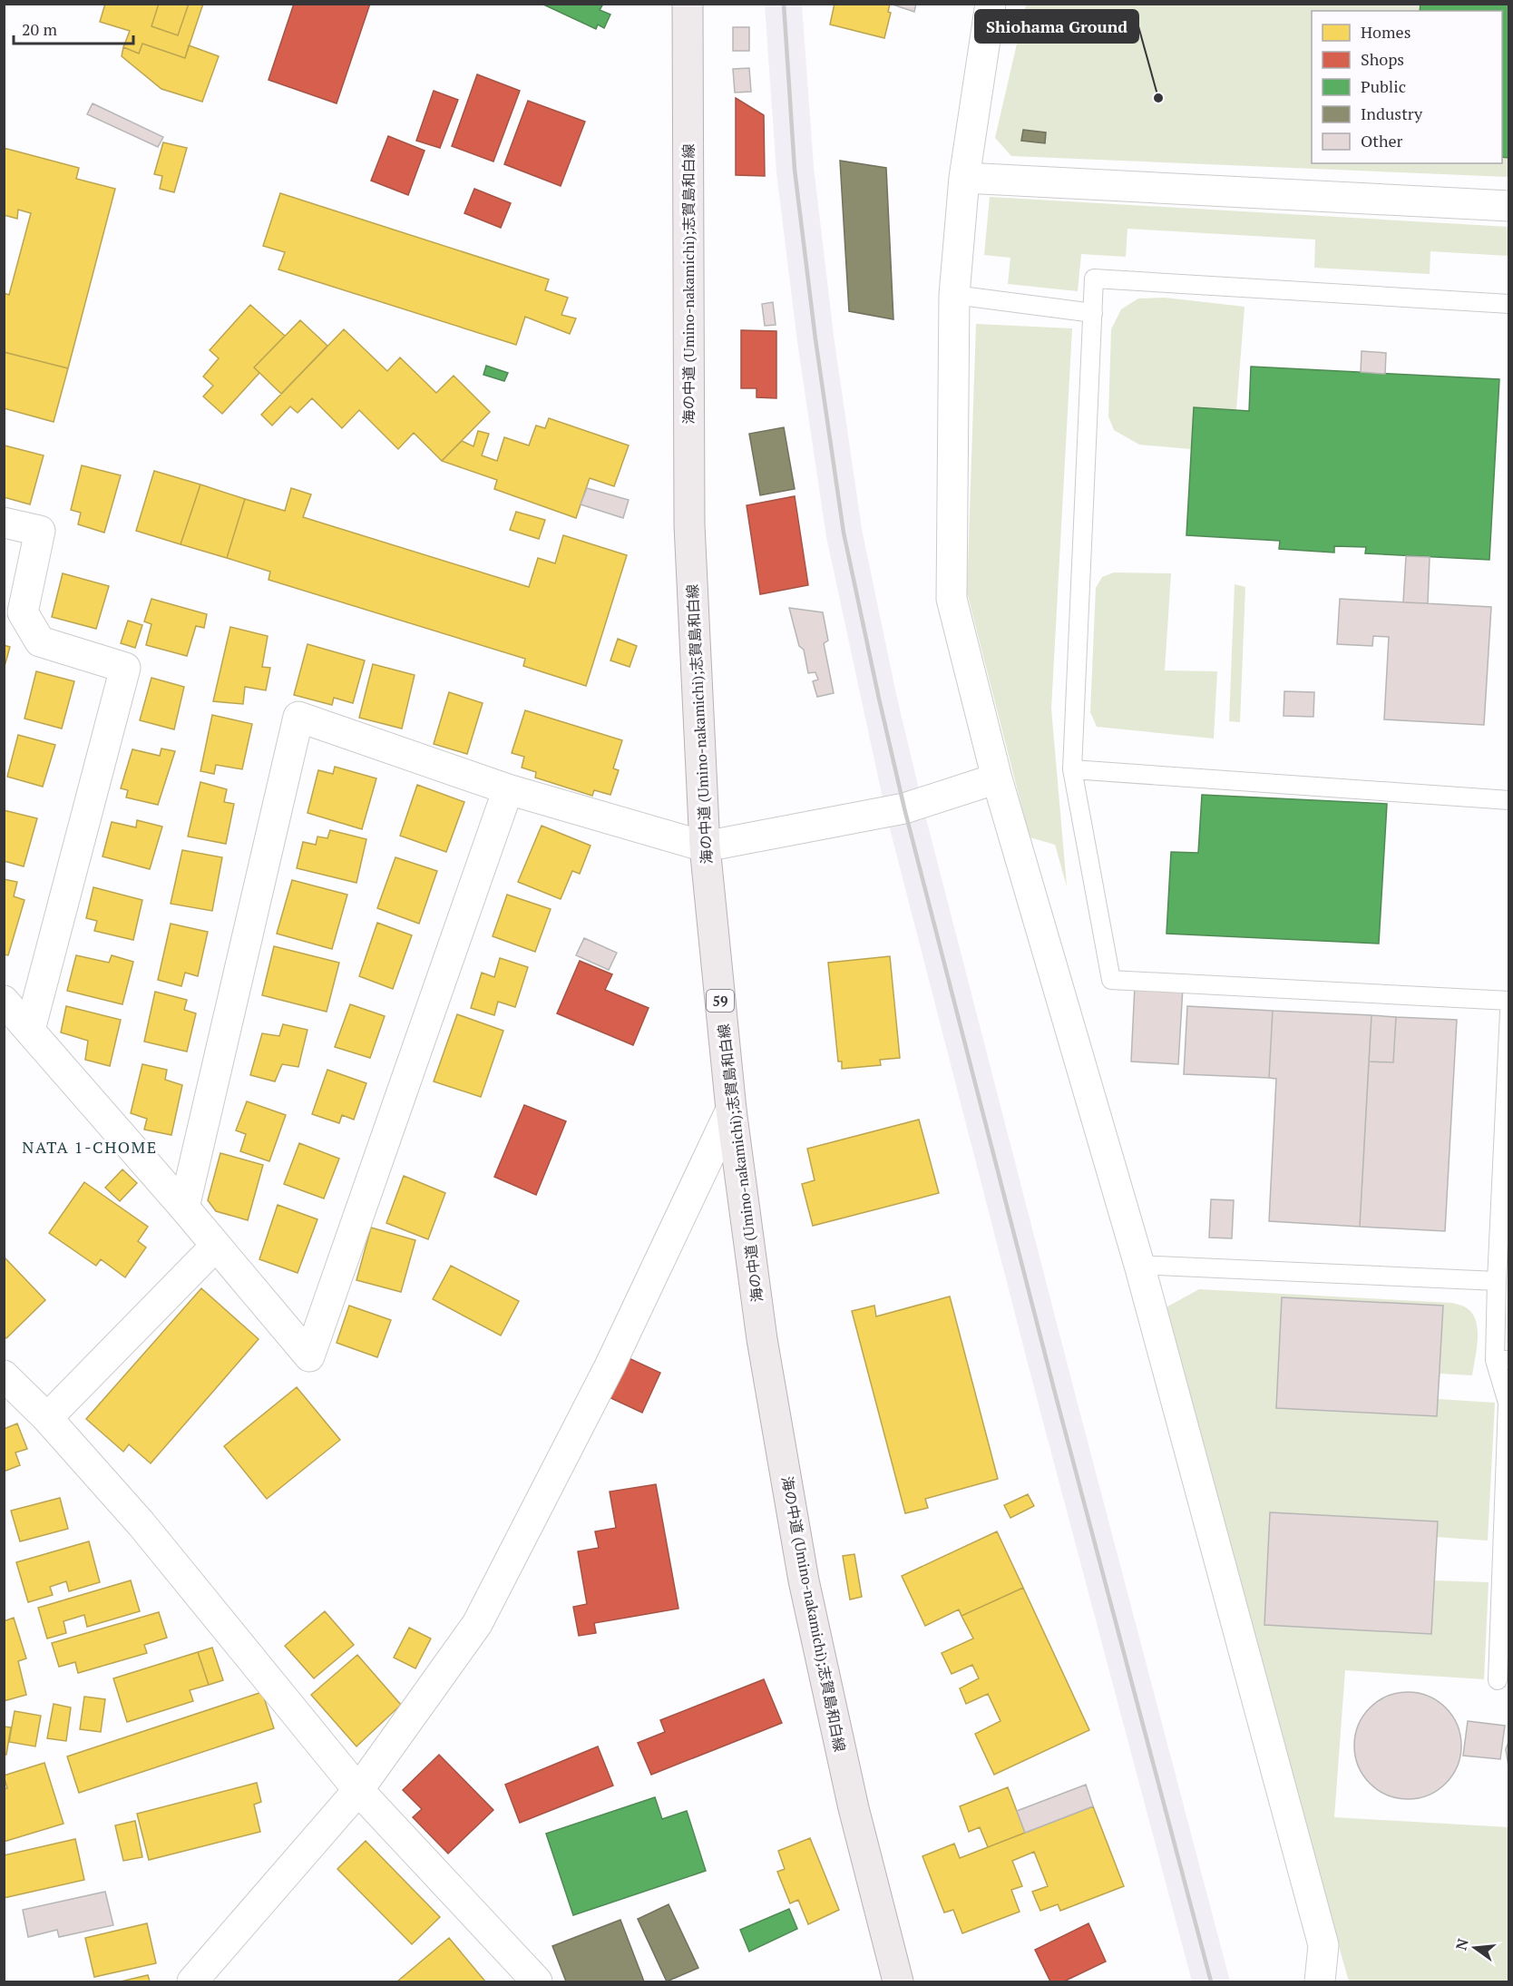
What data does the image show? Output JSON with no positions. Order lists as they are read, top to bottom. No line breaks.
{"streets":{"main road":["海の中道 (Umino-nakamichi);志賀島和白線","59"]},"districts":["NATA 1-CHOME"],"places":["Shiohama Ground"],"legend":["Homes","Shops","Public","Industry","Other"],"scale_bar":"20 m","north":"left"}
